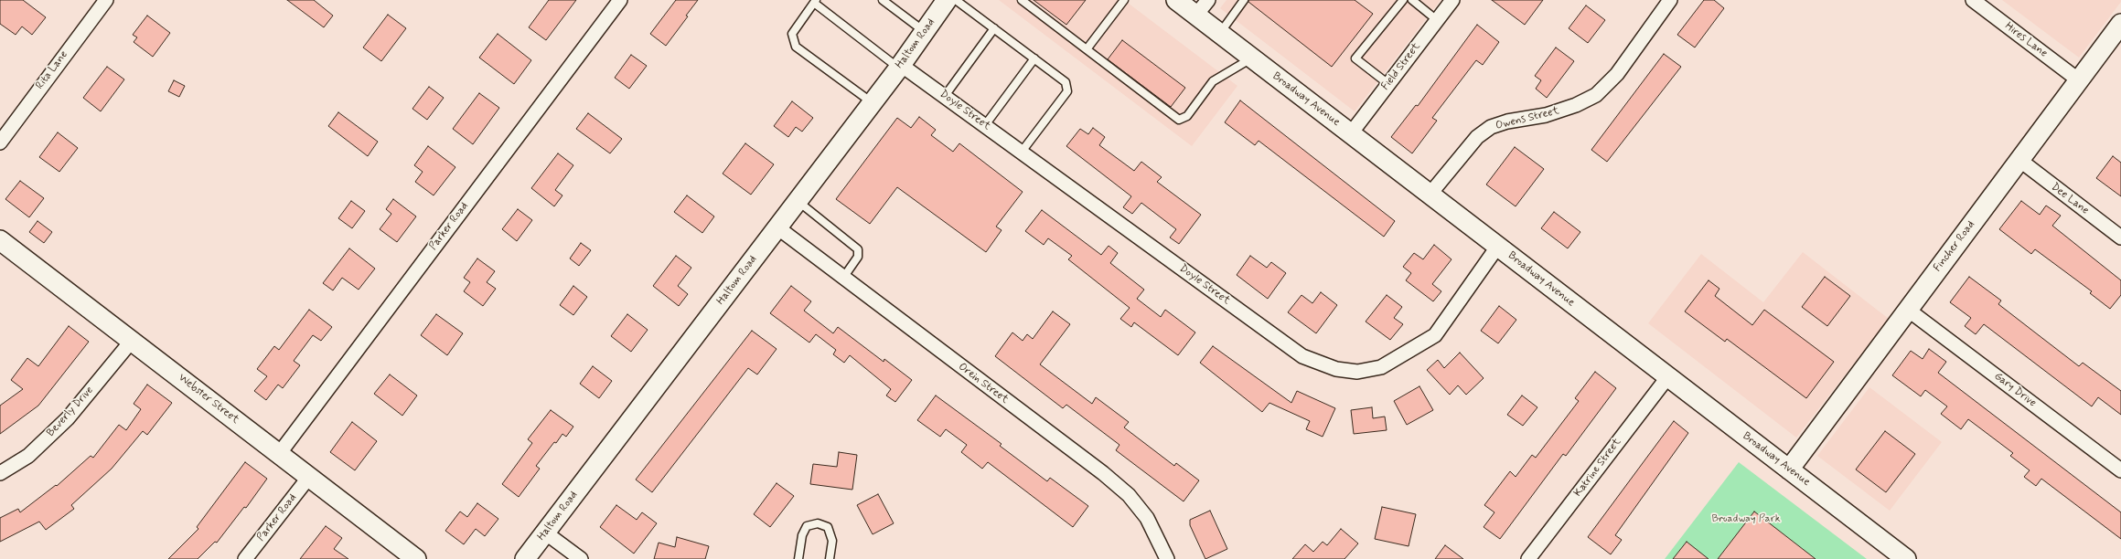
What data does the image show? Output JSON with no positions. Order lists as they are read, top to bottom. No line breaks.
{"streets":{"main road":["Haltom Road","Broadway Avenue","Fincher Road","Webster Street"],"street":["Hires Lane","Field Street","Rita Lane","Doyle Street","Owens Street","Dee Lane","Parker Road","Orein Street","Gary Drive","Beverly Drive","Katrine Street"]},"crossings":[["Hires Lane","Fincher Road"],["Haltom Road","Doyle Street"],["Haltom Road","Orein Street"],["Field Street","Broadway Avenue"],["Broadway Avenue","Doyle Street"],["Broadway Avenue","Owens Street"],["Broadway Avenue","Fincher Road"],["Broadway Avenue","Katrine Street"],["Dee Lane","Fincher Road"],["Parker Road","Webster Street"],["Fincher Road","Gary Drive"],["Webster Street","Beverly Drive"]],"parks":["Broadway Park"]}
